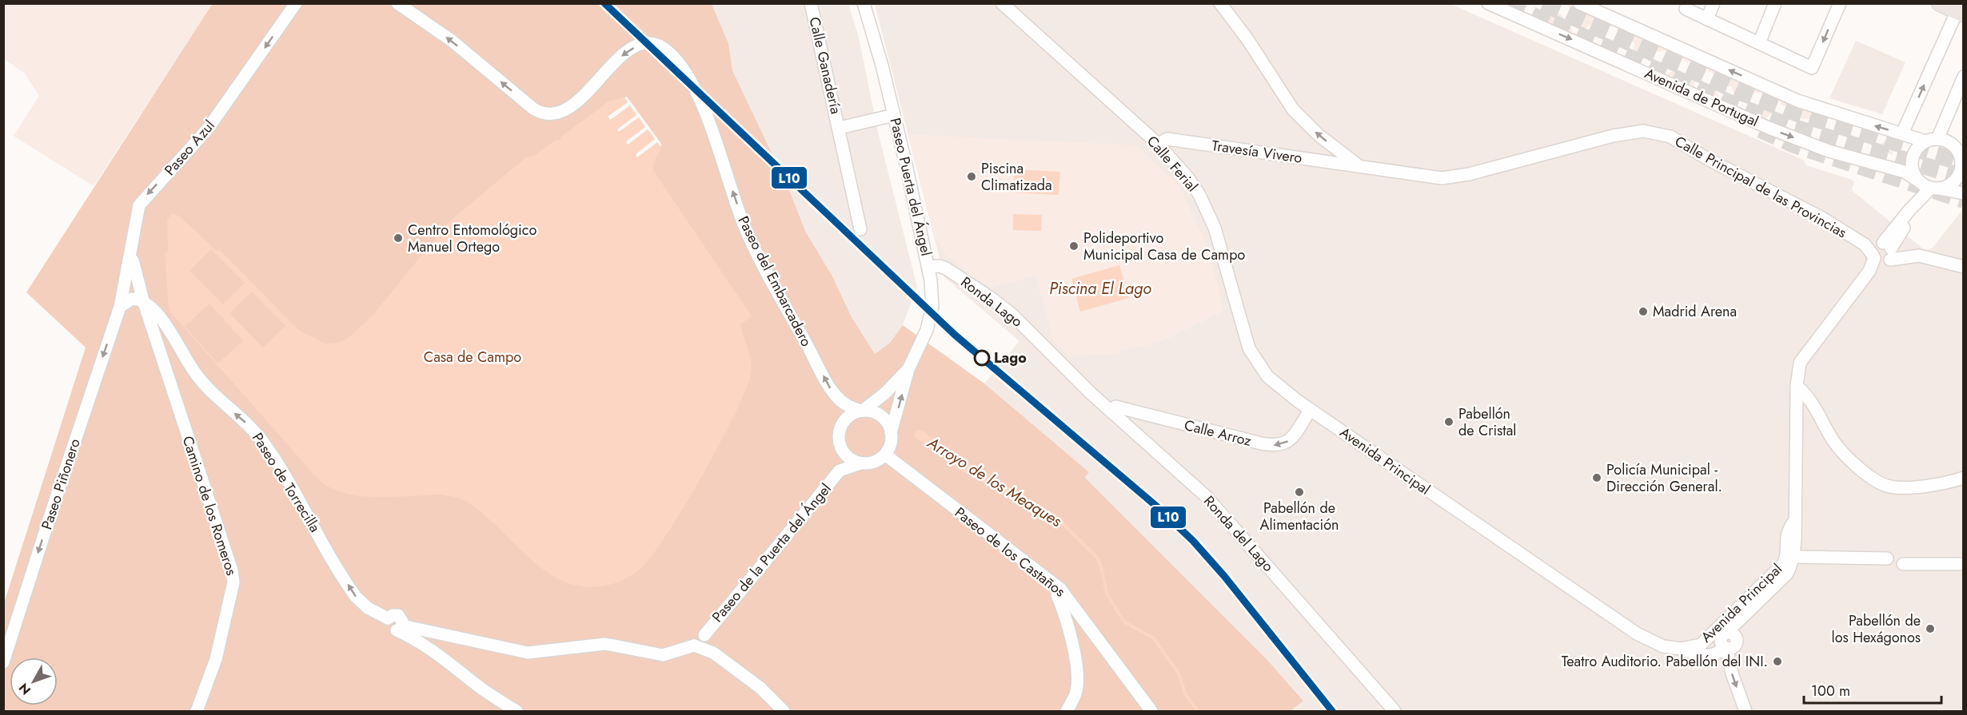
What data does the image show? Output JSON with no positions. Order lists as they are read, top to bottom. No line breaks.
{"streets":{"street":["Calle Ganadería","Avenida de Portugal","Paseo Azul","Travesía Vivero","Calle Ferial","Paseo Puerta del Ángel","Calle Principal de las Provincias","Paseo del Embarcadero","Ronda Lago","Calle Arroz","Avenida Principal","Paseo de Torrecilla","Paseo Piñonero","Camino de los Romeros","Ronda del Lago","Paseo de los Castaños","Paseo de la Puerta del Ángel"]},"crossings":[["Calle Ganadería","Paseo Puerta del Ángel"],["Avenida de Portugal","Avenida Principal"],["Paseo Azul","Paseo Piñonero"],["Paseo Azul","Camino de los Romeros"],["Travesía Vivero","Calle Ferial"],["Travesía Vivero","Calle Principal de las Provincias"],["Calle Ferial","Calle Arroz"],["Calle Ferial","Avenida Principal"],["Paseo Puerta del Ángel","Paseo del Embarcadero"],["Paseo Puerta del Ángel","Ronda Lago"],["Paseo Puerta del Ángel","Paseo de los Castaños"],["Paseo Puerta del Ángel","Paseo de la Puerta del Ángel"],["Calle Principal de las Provincias","Avenida Principal"],["Paseo del Embarcadero","Paseo de los Castaños"],["Paseo del Embarcadero","Paseo de la Puerta del Ángel"],["Ronda Lago","Ronda del Lago"],["Calle Arroz","Avenida Principal"],["Calle Arroz","Ronda del Lago"],["Paseo de Torrecilla","Camino de los Romeros"],["Paseo de los Castaños","Paseo de la Puerta del Ángel"]],"one_way":["Paseo Azul","Paseo del Embarcadero","Calle Arroz","Paseo de Torrecilla","Paseo Piñonero"],"water":["Piscina El Lago","Arroyo de los Meaques"],"parks":["Casa de Campo"],"places":["Piscina Climatizada","Centro Entomológico Manuel Ortego","Polideportivo Municipal Casa de Campo","Madrid Arena","Lago","Pabellón de Cristal","Policía Municipal - Dirección General.","Pabellón de Alimentación","Pabellón de los Hexágonos","Teatro Auditorio. Pabellón del INI."],"lines":["transit line L10"],"scale_bar":"100 m","north":"bottom left"}
